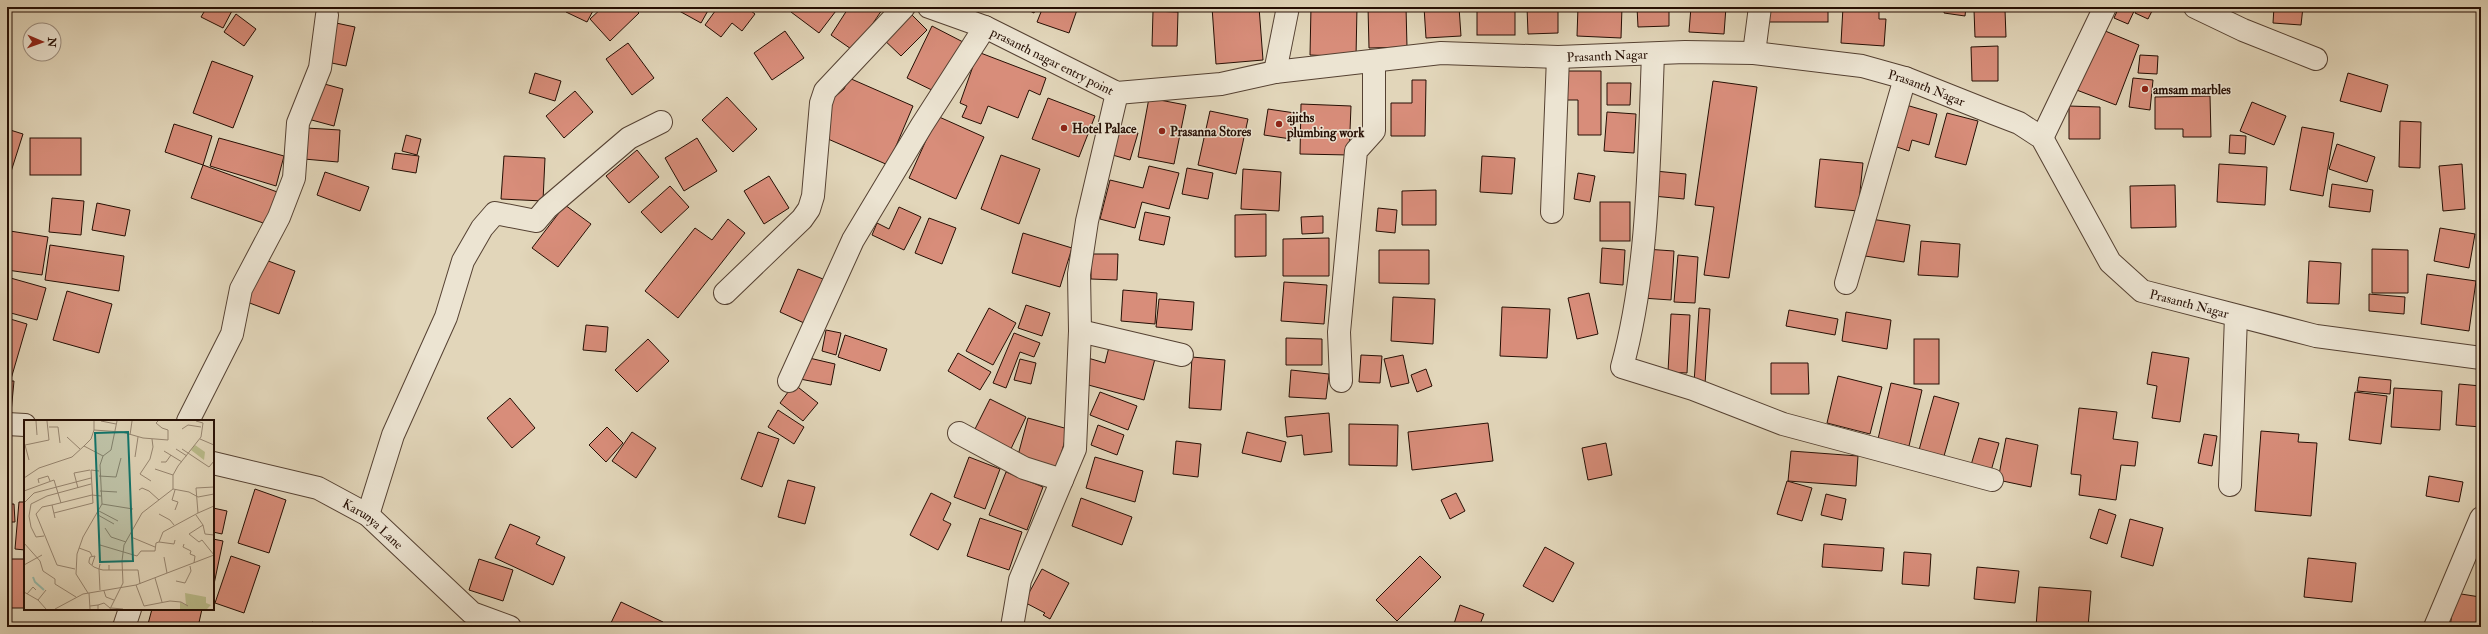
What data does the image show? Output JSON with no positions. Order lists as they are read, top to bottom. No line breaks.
{"streets":{"street":["Prasanth Nagar","prasanth nagar entry point","Karunya Lane"]},"crossings":[["Prasanth Nagar","prasanth nagar entry point"]],"places":["amsam marbles","ajiths plumbing work","Hotel Palace","Prasanna Stores"],"north":"right"}
